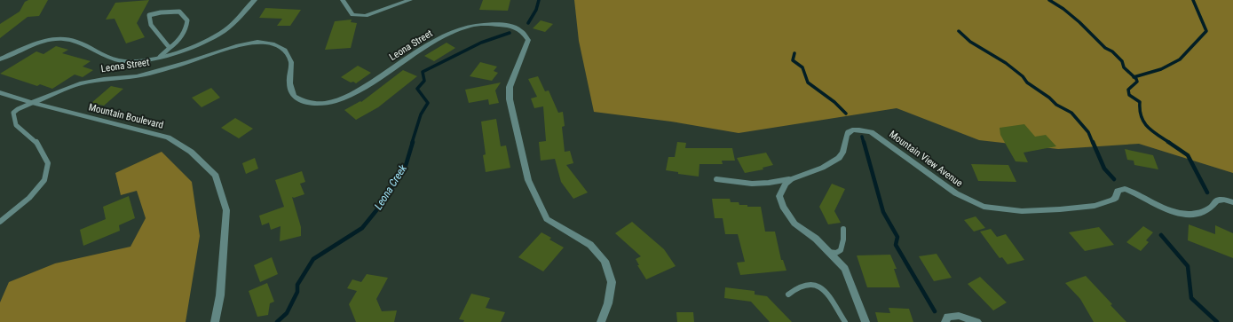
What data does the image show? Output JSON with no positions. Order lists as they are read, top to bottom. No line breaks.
{"streets":{"street":["Leona Street","Mountain Boulevard","Mountain View Avenue"]},"crossings":[["Leona Street","Mountain Boulevard"]],"water":["Leona Creek"]}
